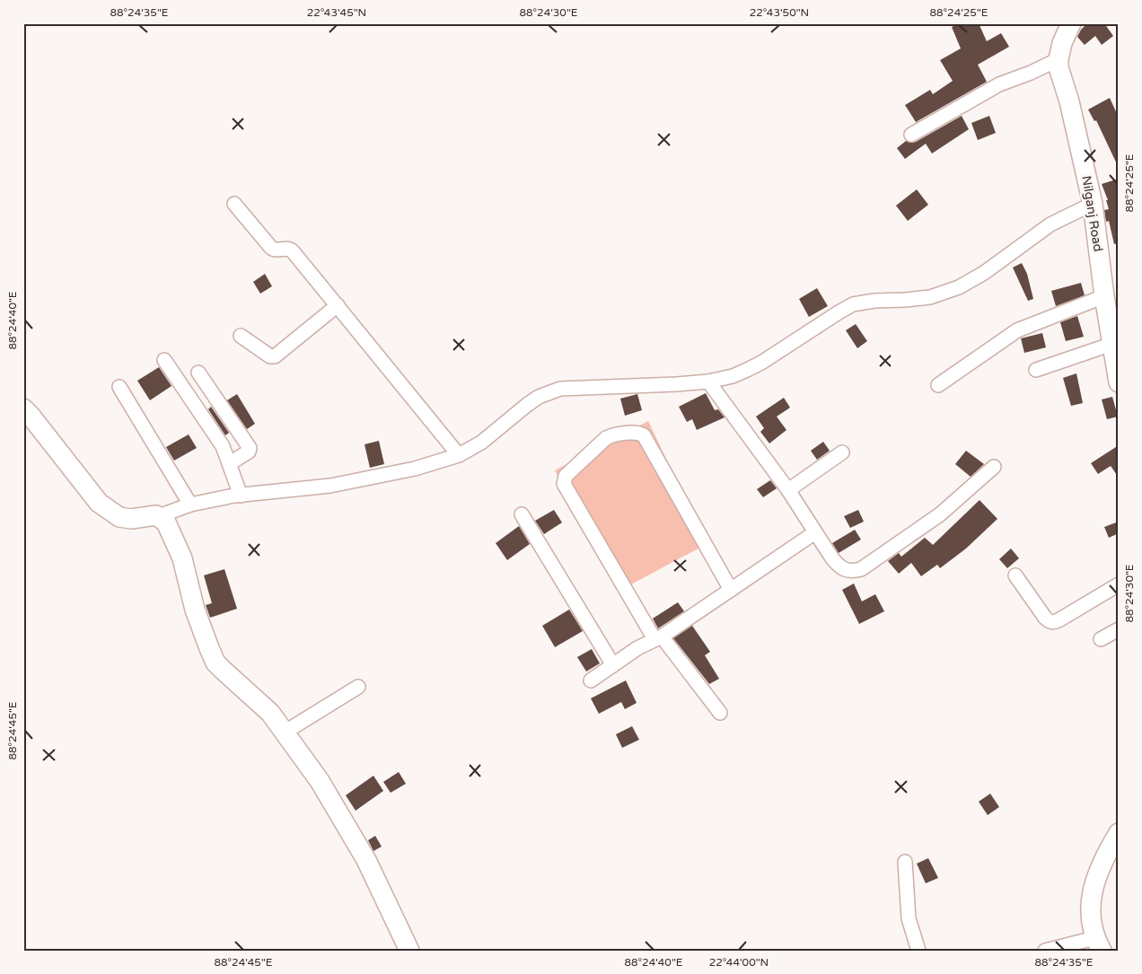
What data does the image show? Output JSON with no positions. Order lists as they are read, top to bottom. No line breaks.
{"streets":{"street":["Nilganj Road"]},"coordinates":["88°24'35\"E","22°43'45\"N","88°24'30\"E","22°43'50\"N","88°24'25\"E","88°24'40\"E","88°24'45\"E","22°44'00\"N"]}
